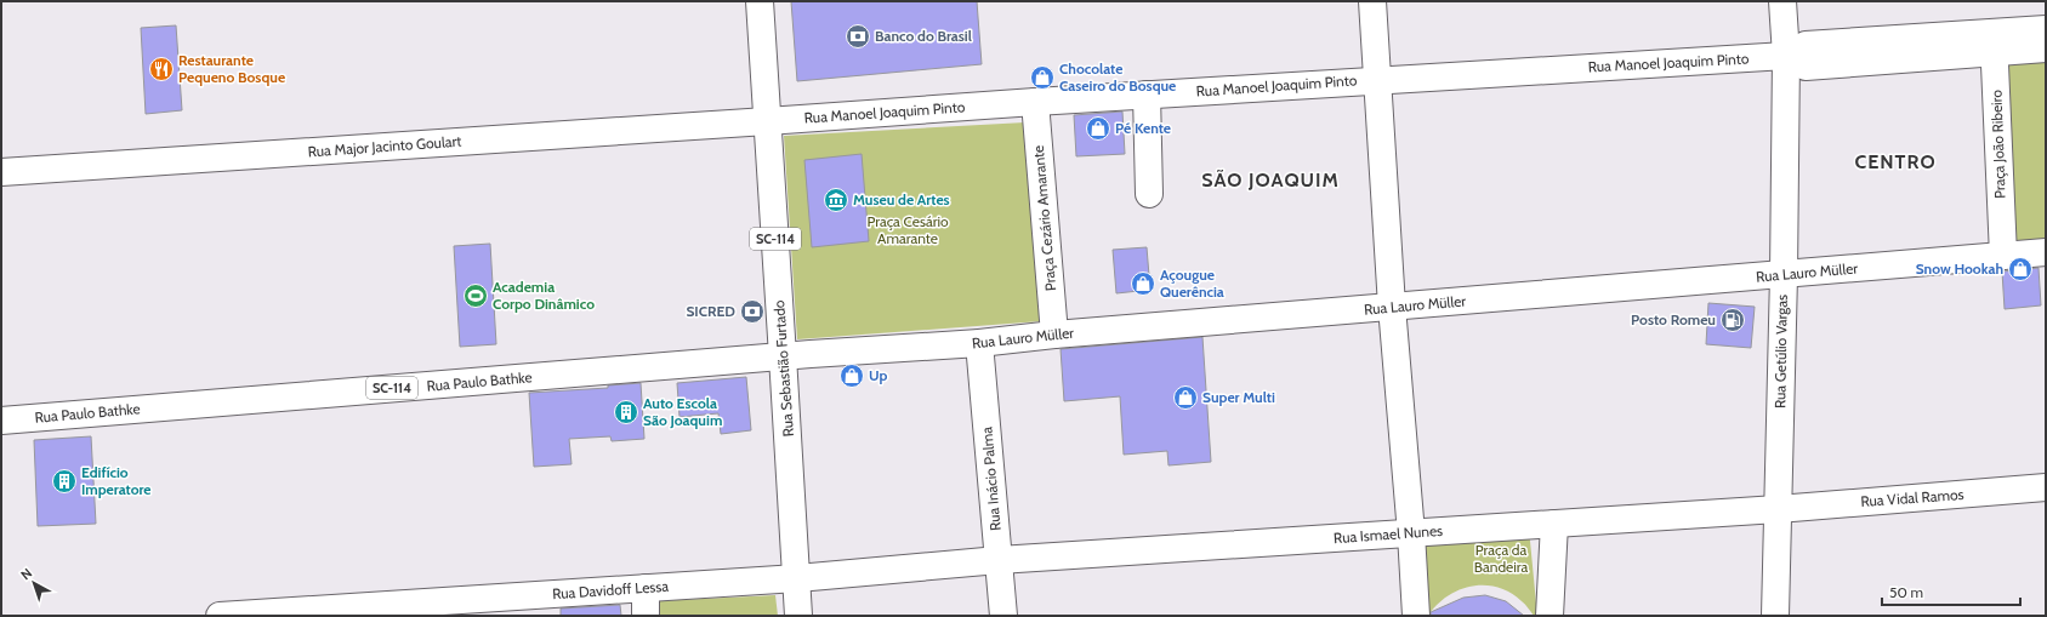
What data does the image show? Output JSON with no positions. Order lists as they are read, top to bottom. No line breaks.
{"streets":{"street":["Rua Manoel Joaquim Pinto","Praça João Ribeiro","Rua Major Jacinto Goulart","Praça Cezário Amarante","SC-114","Rua Lauro Müller","Rua Getúlio Vargas","Rua Sebastião Furtado","Rua Paulo Bathke","Rua Inácio Palma","Rua Vidal Ramos","Rua Ismael Nunes","Rua Davidoff Lessa"]},"crossings":[["Rua Manoel Joaquim Pinto","Praça João Ribeiro"],["Rua Manoel Joaquim Pinto","Rua Major Jacinto Goulart"],["Rua Manoel Joaquim Pinto","Praça Cezário Amarante"],["Rua Manoel Joaquim Pinto","SC-114"],["Rua Manoel Joaquim Pinto","Rua Getúlio Vargas"],["Rua Manoel Joaquim Pinto","Rua Sebastião Furtado"],["Praça João Ribeiro","Rua Lauro Müller"],["Rua Major Jacinto Goulart","SC-114"],["Rua Major Jacinto Goulart","Rua Sebastião Furtado"],["Praça Cezário Amarante","Rua Lauro Müller"],["SC-114","Rua Sebastião Furtado"],["Rua Lauro Müller","Rua Getúlio Vargas"],["Rua Lauro Müller","Rua Sebastião Furtado"],["Rua Lauro Müller","Rua Paulo Bathke"],["Rua Lauro Müller","Rua Inácio Palma"],["Rua Getúlio Vargas","Rua Vidal Ramos"],["Rua Getúlio Vargas","Rua Ismael Nunes"],["Rua Sebastião Furtado","Rua Paulo Bathke"],["Rua Sebastião Furtado","Rua Davidoff Lessa"],["Rua Inácio Palma","Rua Ismael Nunes"],["Rua Inácio Palma","Rua Davidoff Lessa"],["Rua Vidal Ramos","Rua Ismael Nunes"],["Rua Ismael Nunes","Rua Davidoff Lessa"]],"districts":["CENTRO","SÃO JOAQUIM"],"parks":["Praça Cesário Amarante","Praça da Bandeira"],"places":{"bank":["Banco do Brasil","SICRED"],"restaurant":["Restaurante Pequeno Bosque"],"shop":["Chocolate Caseiro do Bosque","Pé Kente","Snow Hookah","Açougue Querência","Up","Super Multi"],"museum":["Museu de Artes"],"sports":["Academia Corpo Dinâmico"],"fuel station":["Posto Romeu"],"building":["Auto Escola São Joaquim","Edifício Imperatore"]},"scale_bar":"50 m","north":"top left"}
